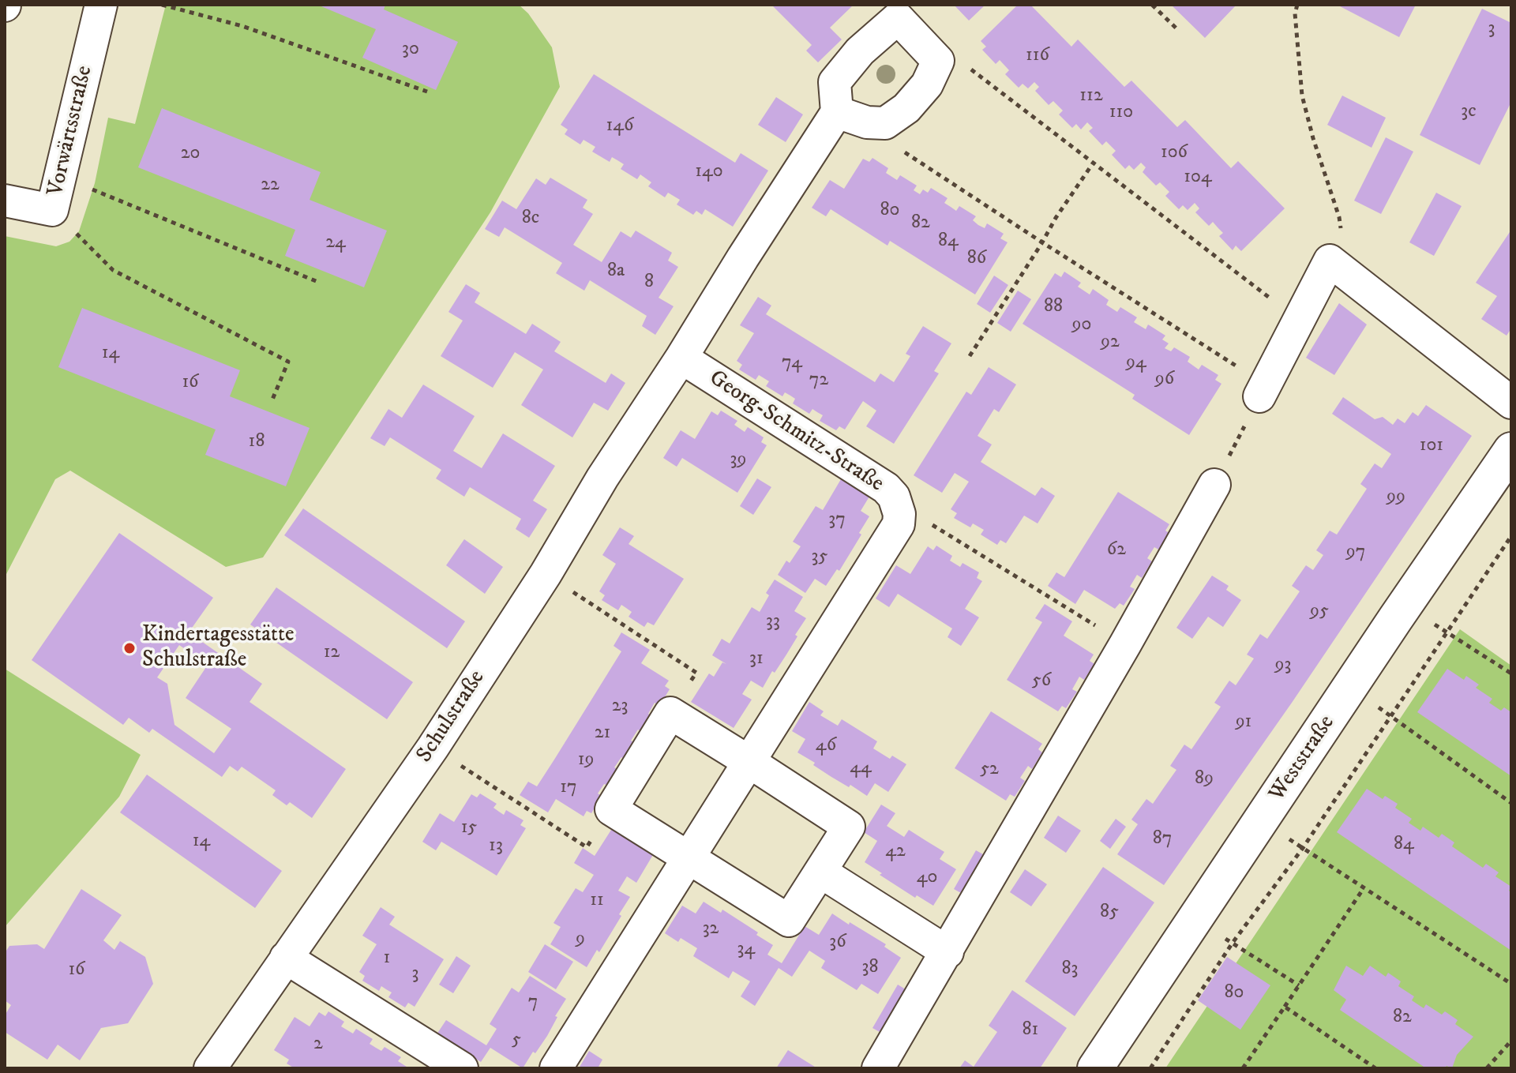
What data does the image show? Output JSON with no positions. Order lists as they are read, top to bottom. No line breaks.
{"streets":{"street":["Vorwärtsstraße","Georg-Schmitz-Straße","Schulstraße","Weststraße"]},"crossings":[["Georg-Schmitz-Straße","Schulstraße"]],"places":["Kindertagesstätte Schulstraße"],"house_numbers":["3","30","116","112","3c","110","146","106","20","140","104","22","80","8c","82","84","24","86","8a","8","88","90","92","14","74","94","96","72","16","18","101","39","99","37","62","97","35","95","33","12","31","93","56","23","91","21","46","19","44","52","89","17","15","87","14","84","13","42","40","11","85","32","9","36","34","1","38","83","16","3","80","7","82","81","5","2"]}
